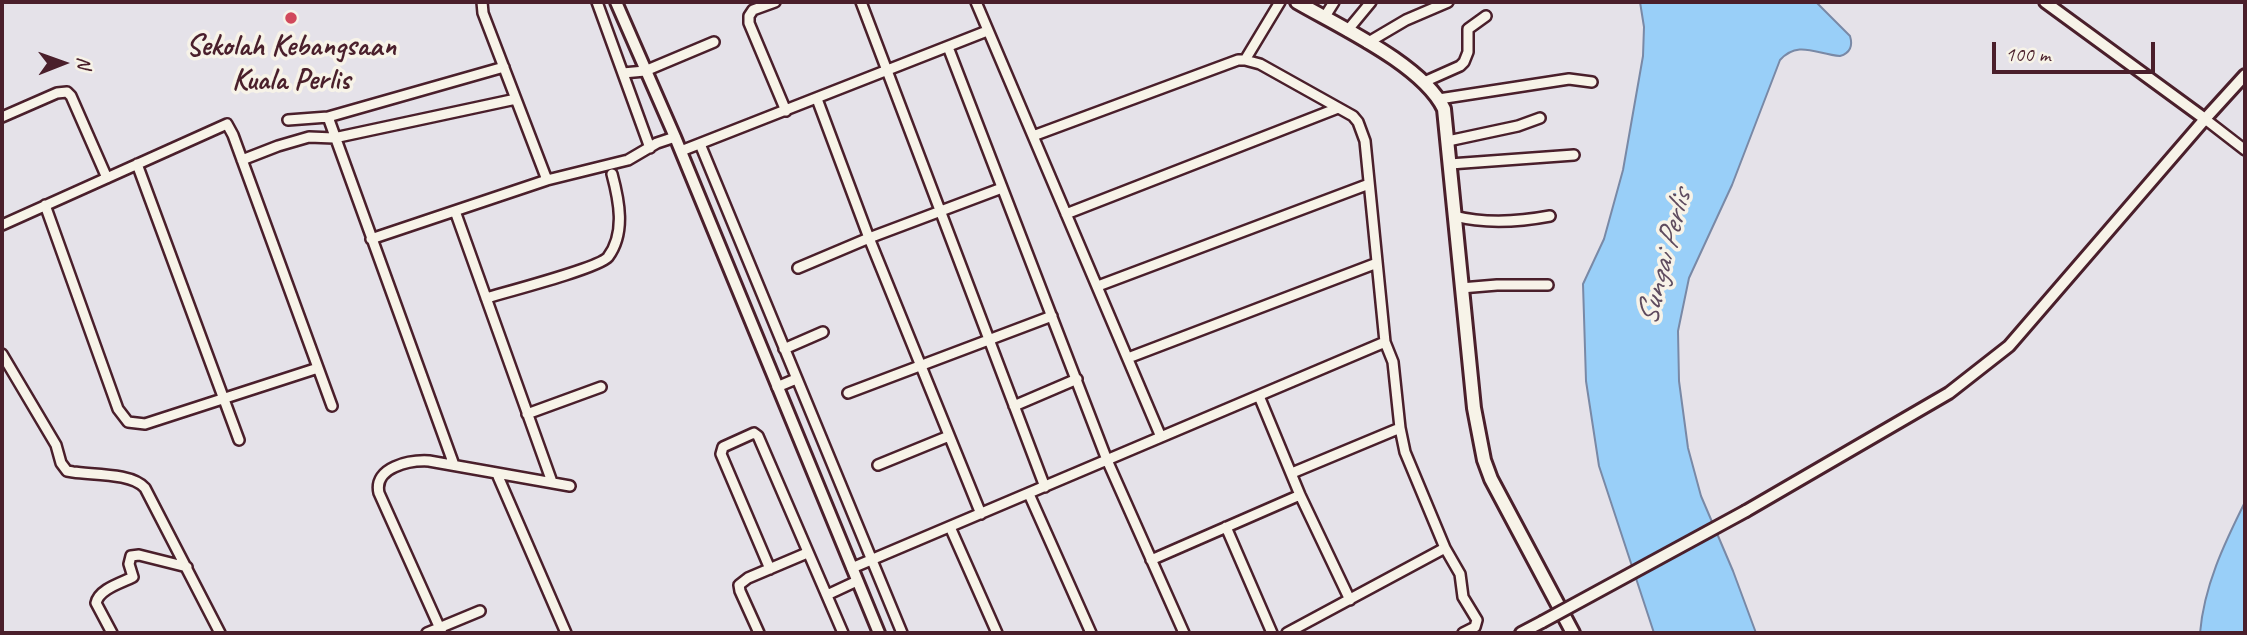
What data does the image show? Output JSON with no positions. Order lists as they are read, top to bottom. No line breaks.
{"water":["Sungai Perlis"],"places":["Sekolah Kebangsaan Kuala Perlis"],"scale_bar":"100 m","north":"right"}
